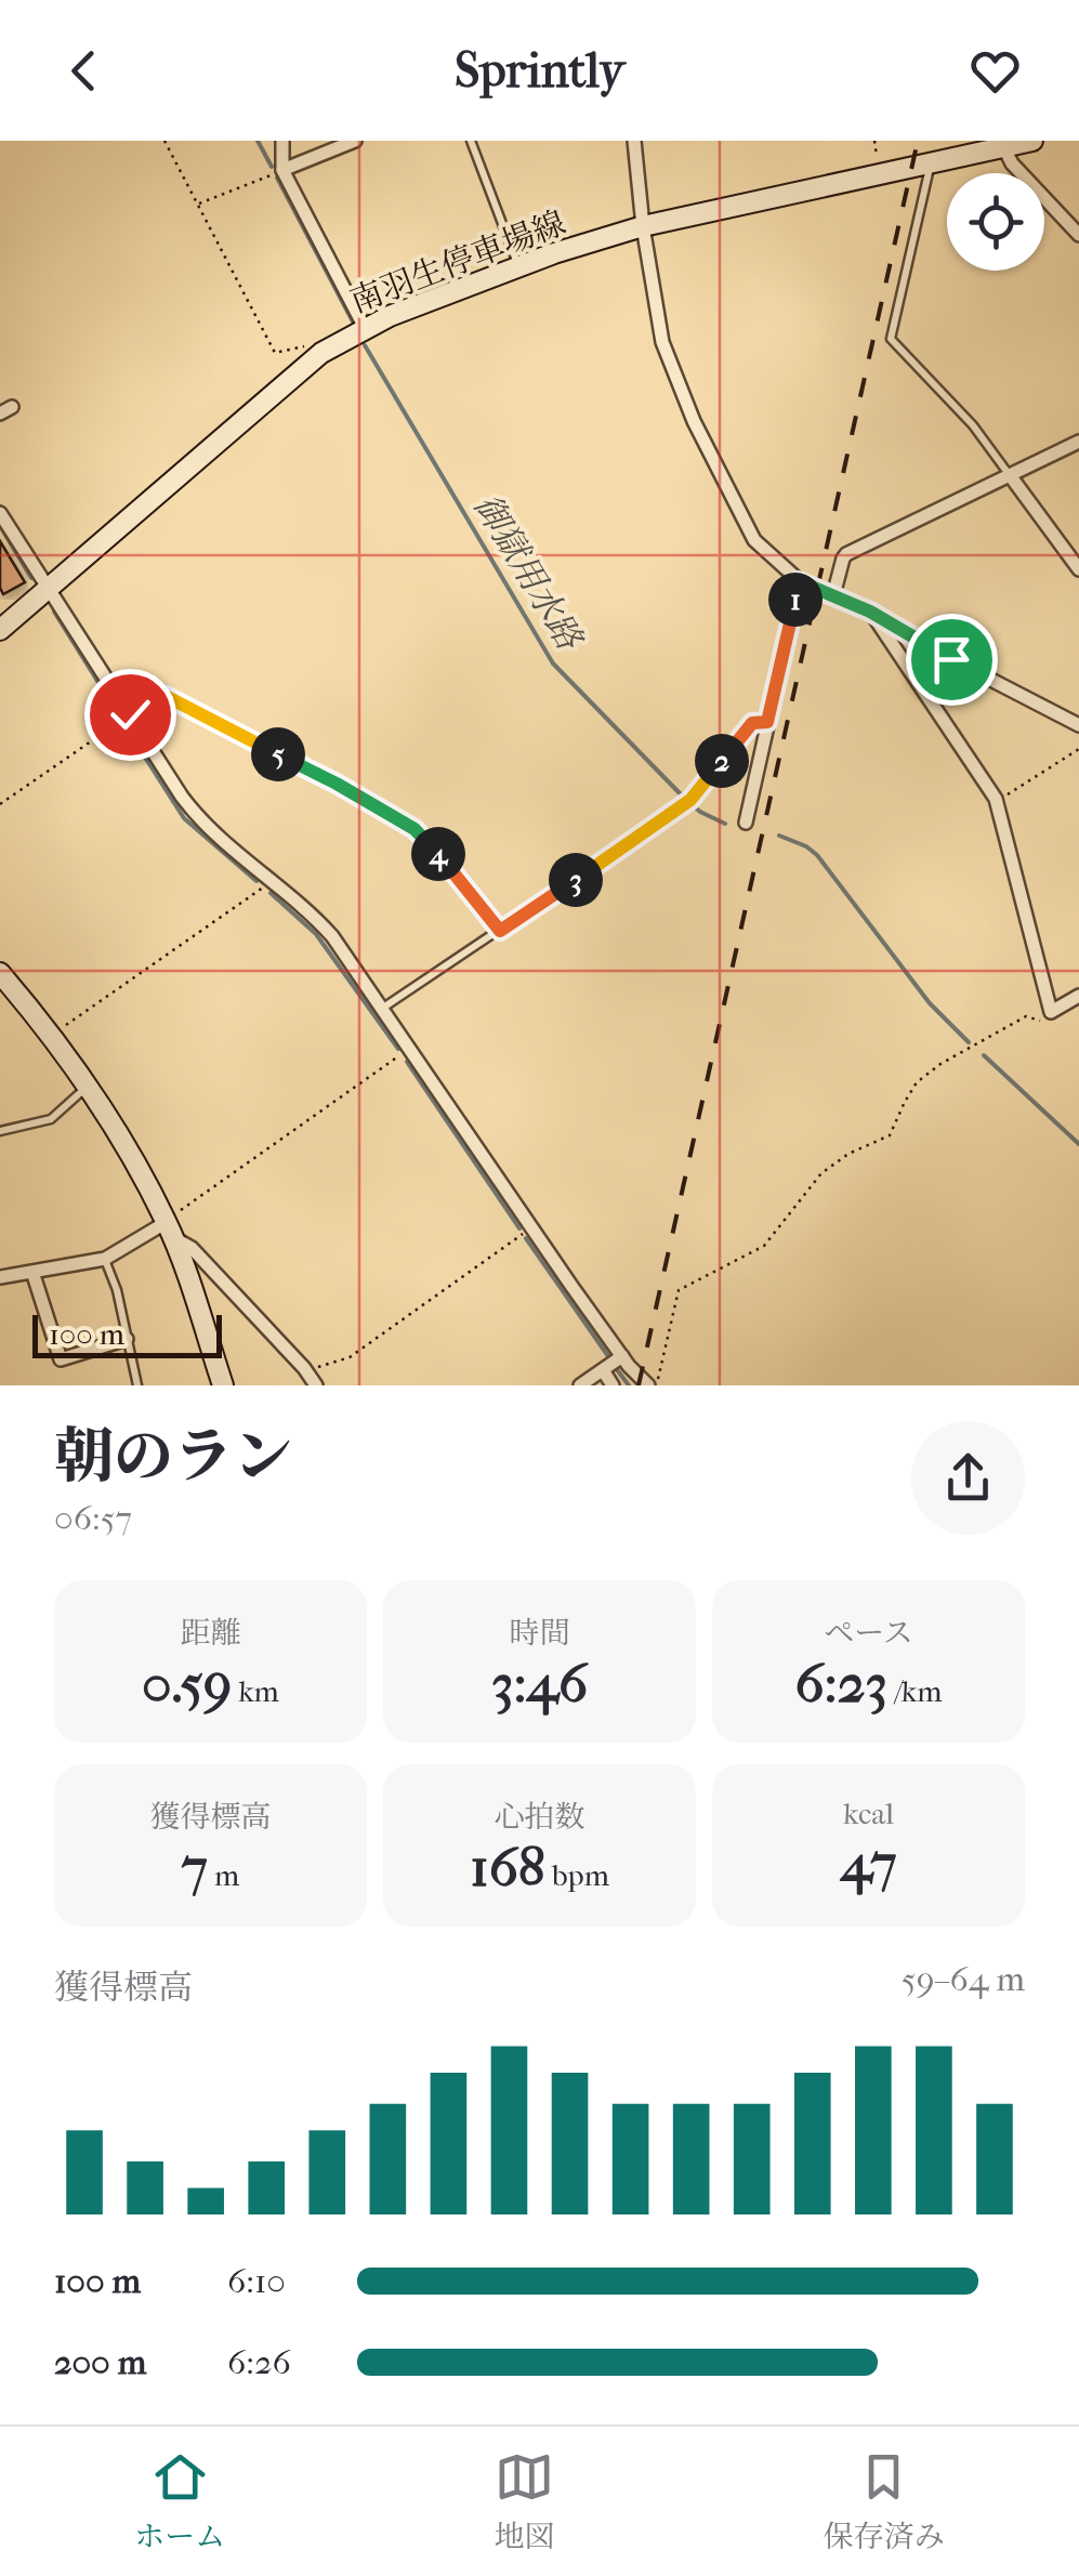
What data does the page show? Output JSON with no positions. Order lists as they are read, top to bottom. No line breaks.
{"streets":{"main road":["南羽生停車場線"]},"water":["御獄用水路"],"scale_bar":"100 m","page":{"header":"Sprintly","pins":["1","5","2","4","3"],"scale":"100 m","heading":["朝のラン","06:57"],"stats":[["距離","0.59 km"],["時間","3:46"],["ペース","6:23 /km"],["獲得標高","7 m"],["心拍数","168 bpm"],["kcal","47"]],"chart":["獲得標高","59–64 m"],"list":[{"name":"100 m","note":"6:10"},{"name":"200 m","note":"6:26"}],"tabs":["ホーム","地図","保存済み"]}}
